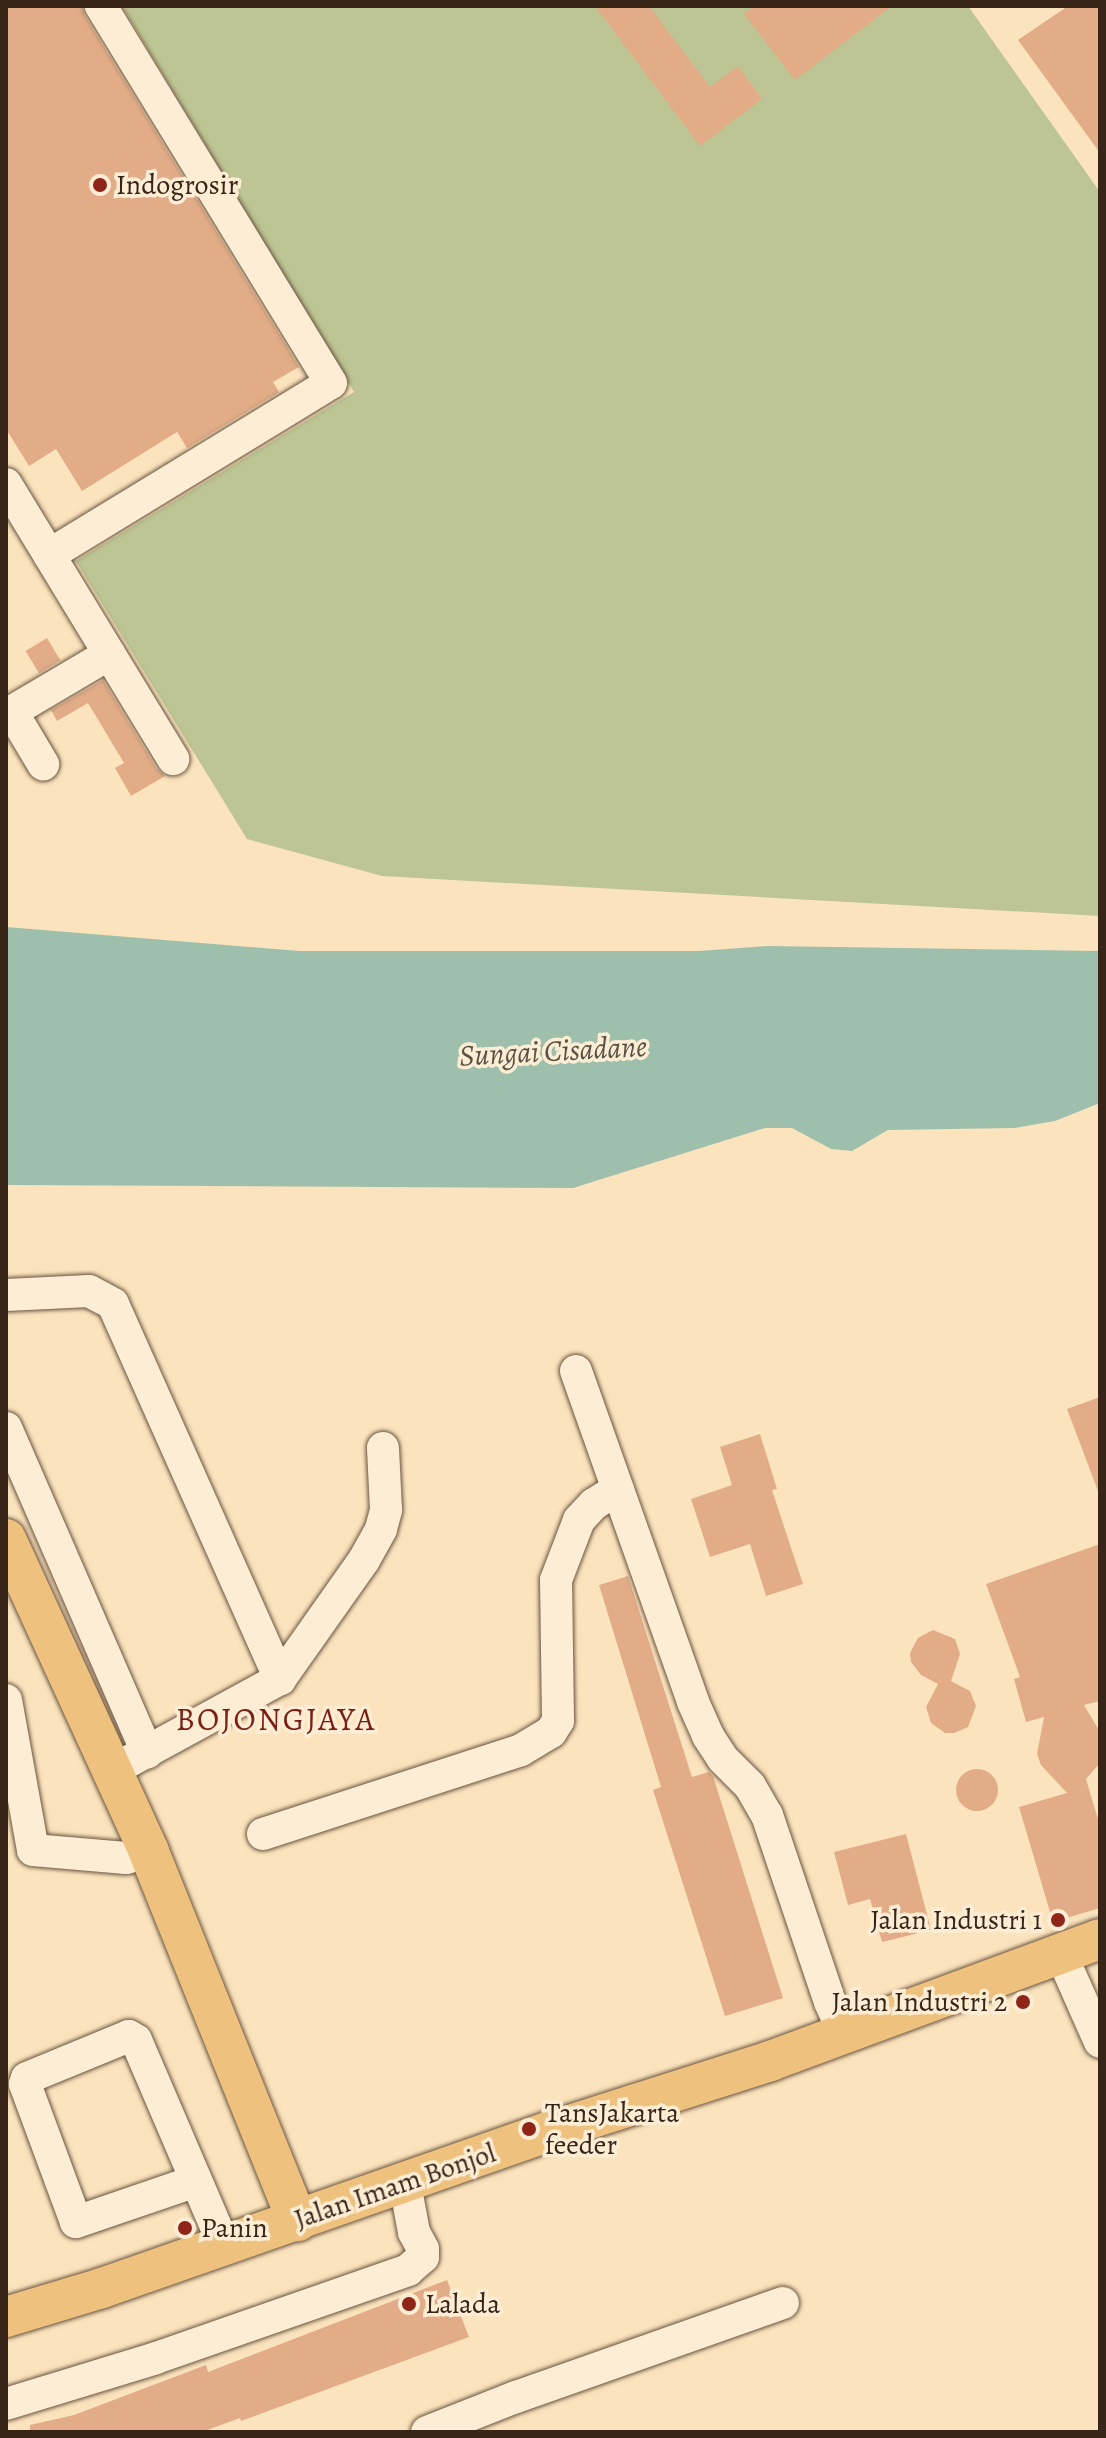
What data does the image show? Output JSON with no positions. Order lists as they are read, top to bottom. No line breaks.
{"streets":{"main road":["Jalan Imam Bonjol"]},"districts":["BOJONGJAYA"],"water":["Sungai Cisadane"],"places":["Indogrosir","Jalan Industri 1","Jalan Industri 2","TansJakarta feeder","Panin","Lalada"]}
